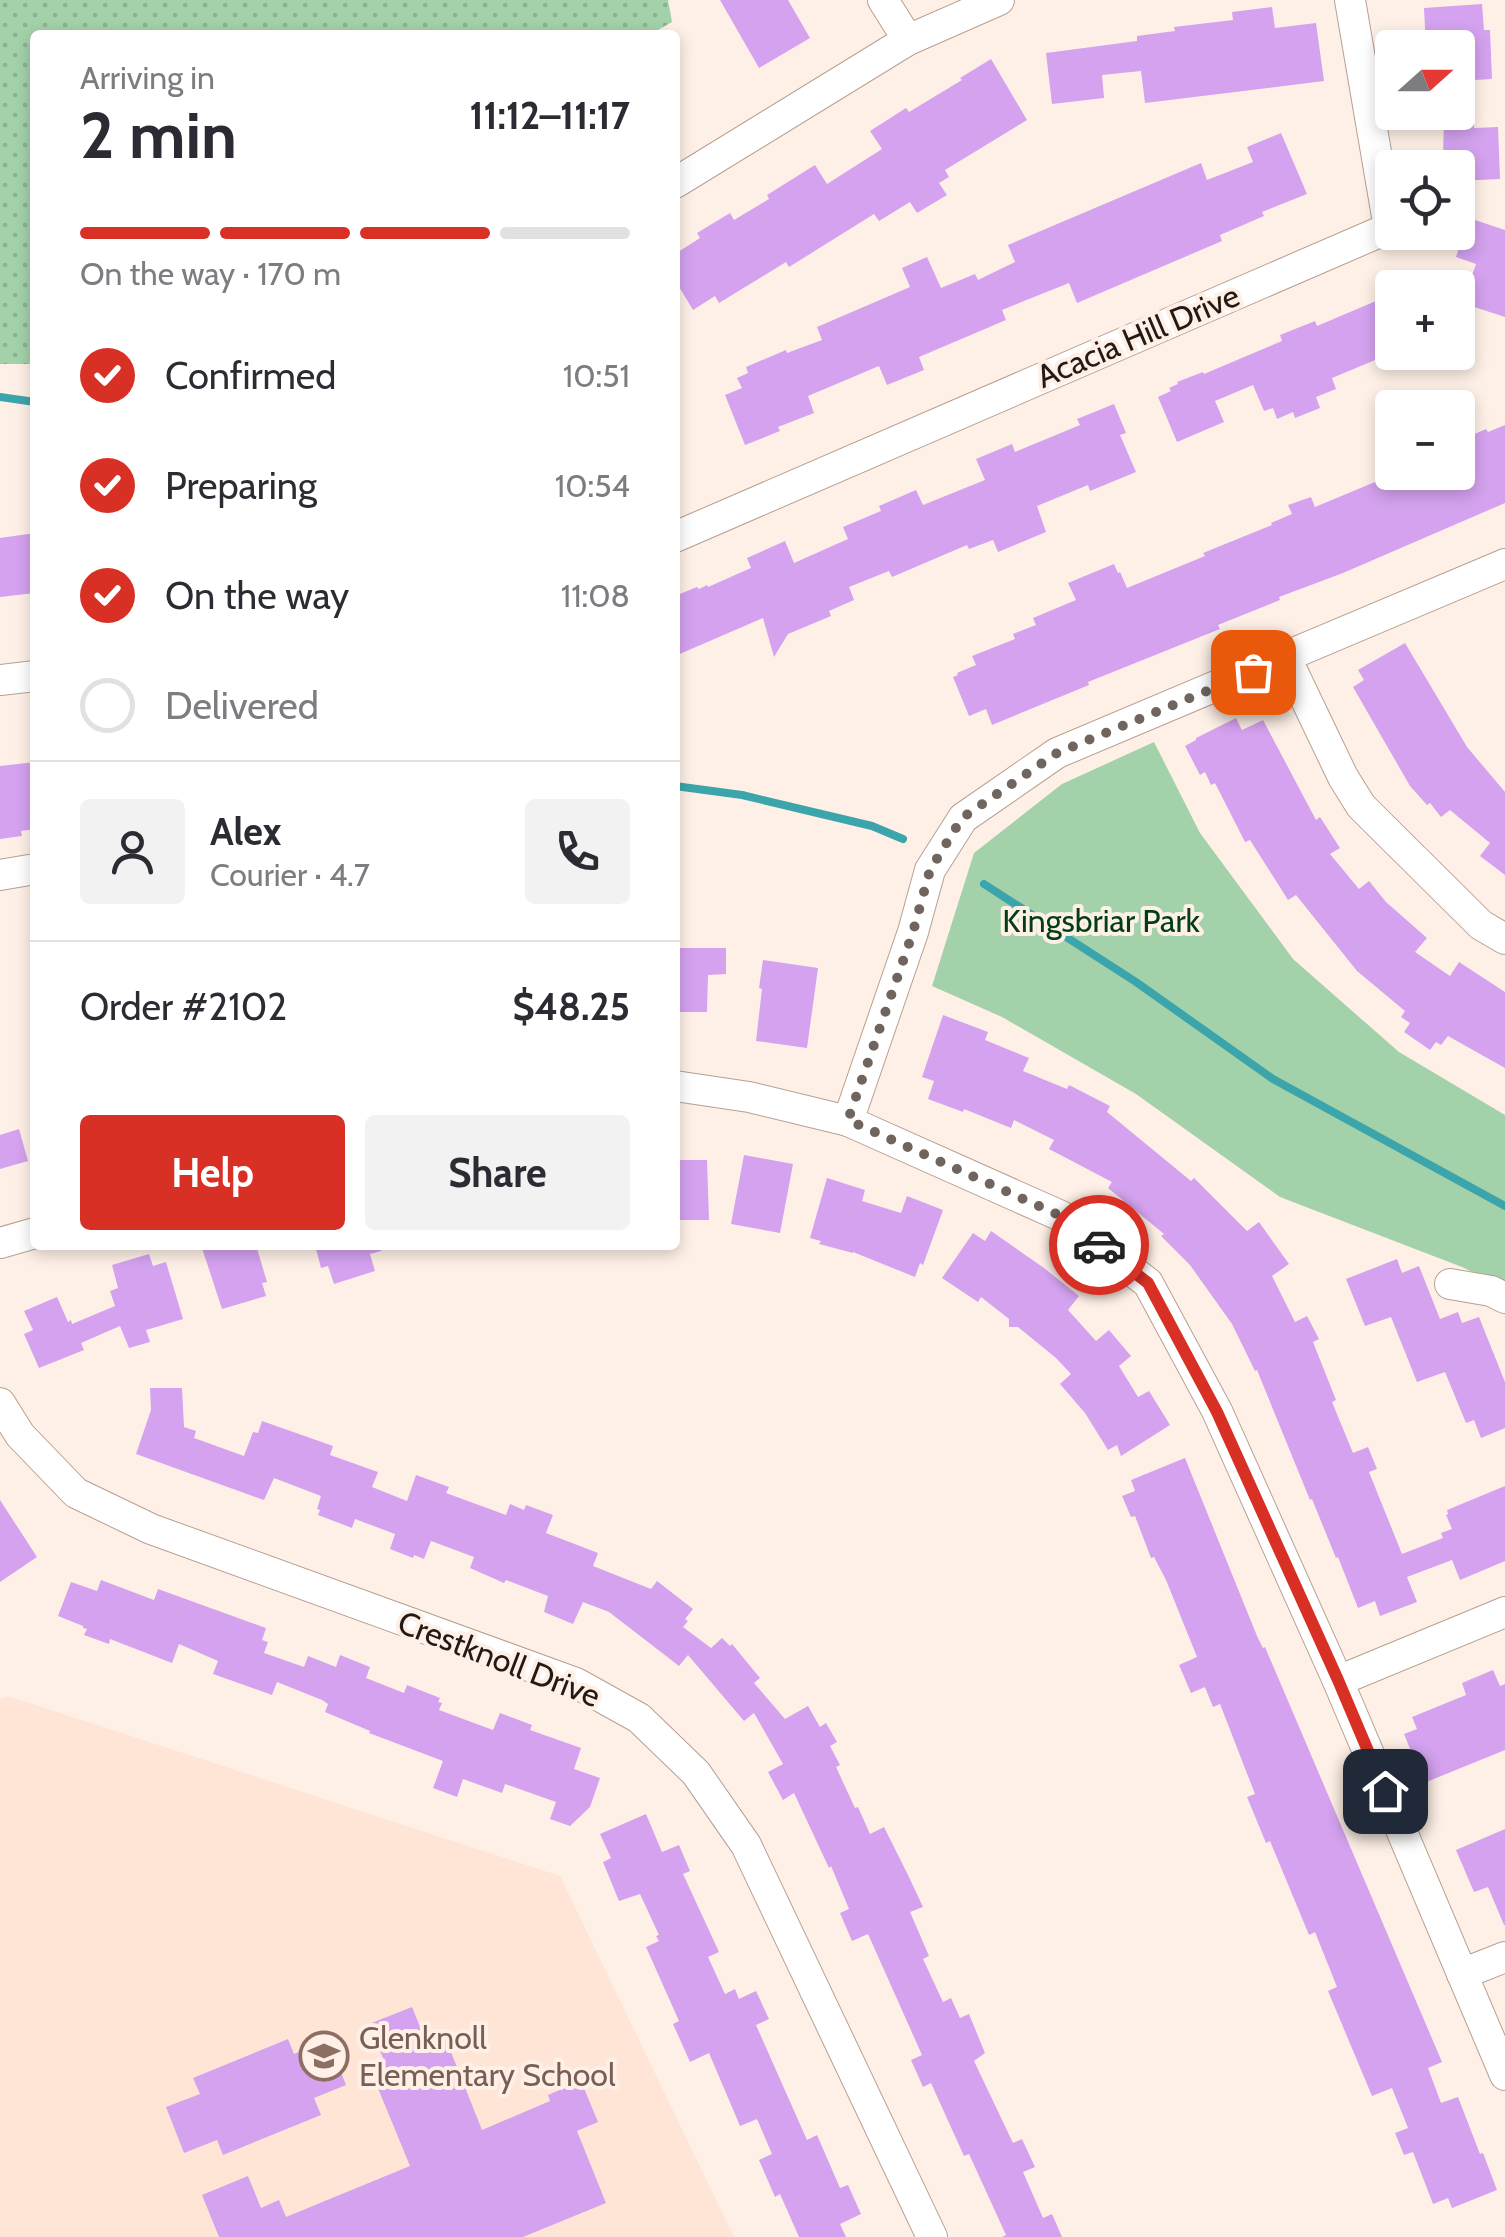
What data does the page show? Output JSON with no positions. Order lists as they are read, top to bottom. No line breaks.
{"streets":{"street":["Acacia Hill Drive","Crestknoll Drive"]},"parks":["Kingsbriar Park"],"places":{"school or university":["Glenknoll Elementary School"]},"north":"right","page":{"map_buttons":["+","−"],"heading":["2 min","Arriving in","11:12–11:17"],"panel":["Alex","Courier · 4.7","Order #2102","$48.25"],"bar":"On the way · 170 m","list":[["Confirmed","10:51"],["Preparing","10:54"],["On the way","11:08"],"Delivered"],"buttons":["Help","Share"]}}
